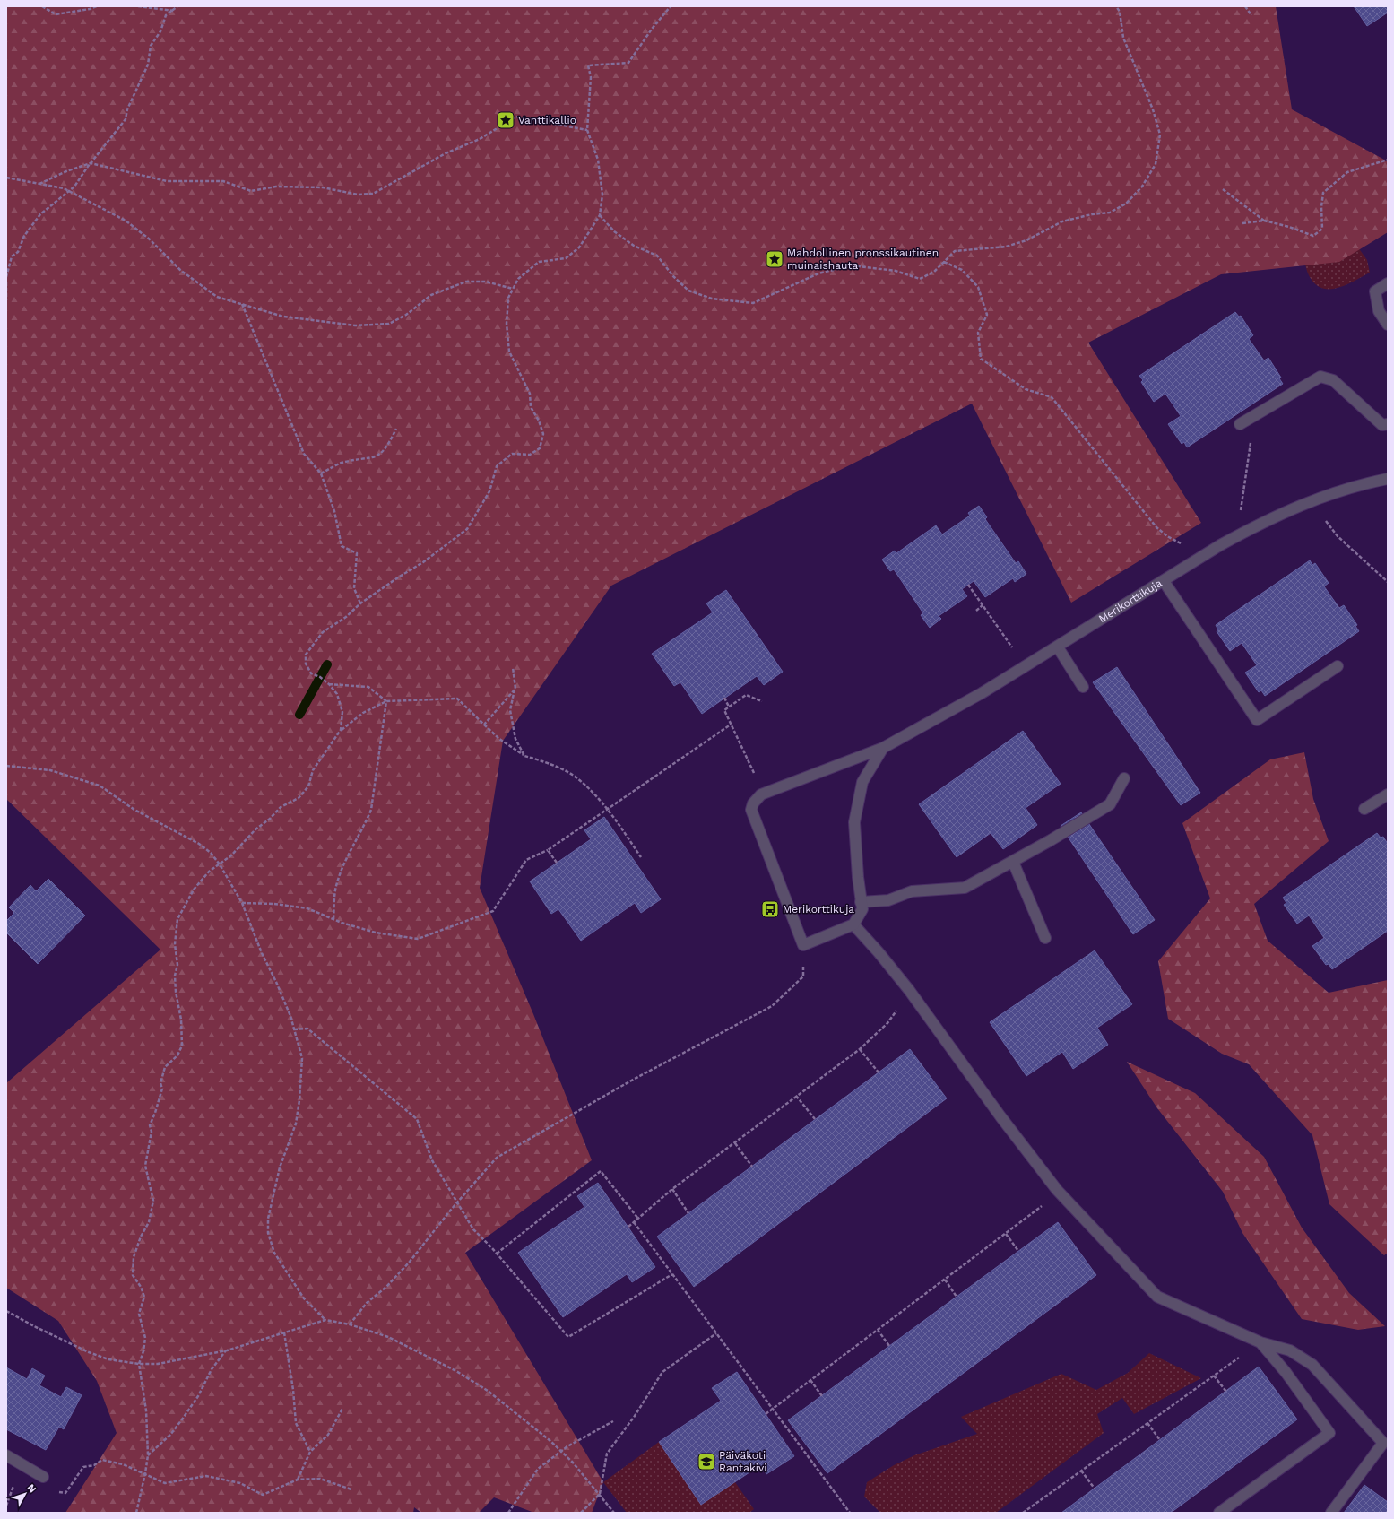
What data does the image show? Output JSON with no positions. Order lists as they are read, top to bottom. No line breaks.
{"streets":{"street":["Merikorttikuja"]},"places":{"place":["Vanttikallio","Mahdollinen pronssikautinen muinaishauta"],"bus stop":["Merikorttikuja"],"school or university":["Päiväkoti Rantakivi"]},"north":"top right"}
